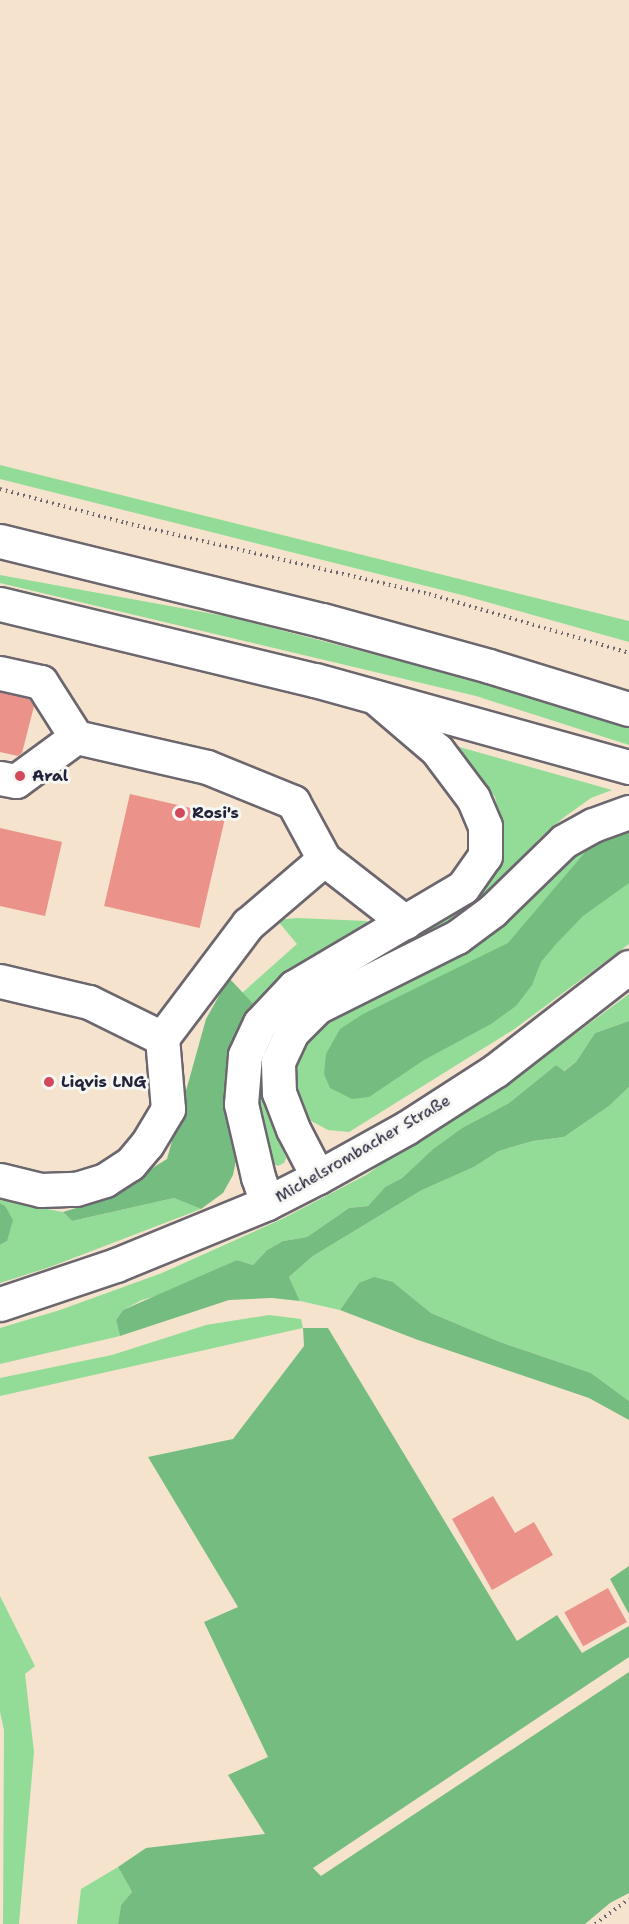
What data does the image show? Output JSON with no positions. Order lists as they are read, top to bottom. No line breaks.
{"streets":{"main road":["Michelsrombacher Straße"]},"places":["Aral","Rosi's","Liqvis LNG"]}
